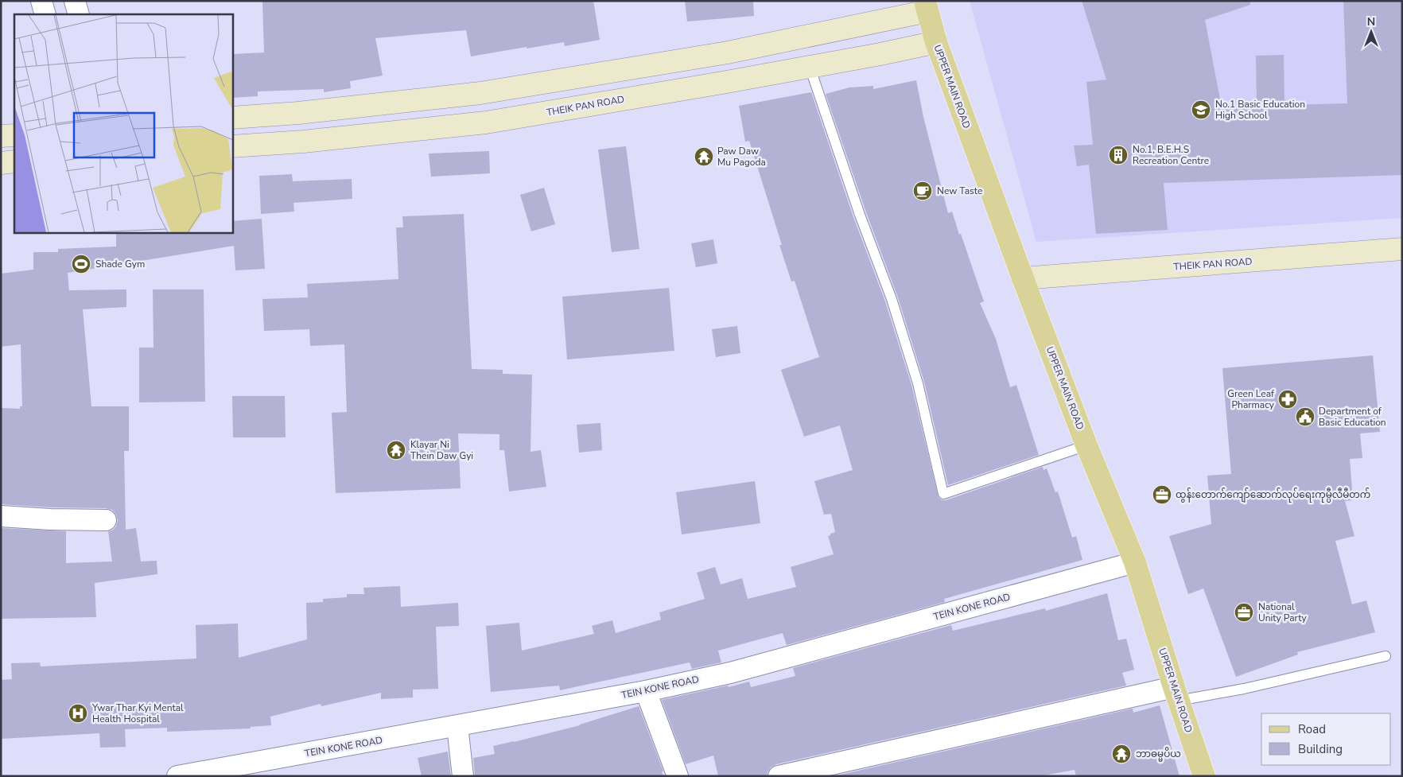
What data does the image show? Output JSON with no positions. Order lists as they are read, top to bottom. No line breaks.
{"streets":{"main road":["UPPER MAIN ROAD"],"street":["THEIK PAN ROAD","TEIN KONE ROAD"]},"crossings":[["UPPER MAIN ROAD","THEIK PAN ROAD"],["UPPER MAIN ROAD","TEIN KONE ROAD"]],"places":{"school or university":["No.1 Basic Education High School"],"building":["No.1, B.E.H.S Recreation Centre"],"temple":["Paw Daw Mu Pagoda","Klayar Ni Thein Daw Gyi","ဘာဓမ္မပိယ"],"cafe":["New Taste"],"sports":["Shade Gym"],"pharmacy":["Green Leaf Pharmacy"],"public building":["Department of Basic Education"],"office":["ထွန်းတောက်ကျော်ဆောက်လုပ်ရေးကုမ္ပီလီမီတက်","National Unity Party"],"hospital":["Ywar Thar Kyi Mental Health Hospital"]},"legend":["Road","Building"],"north":"top"}
